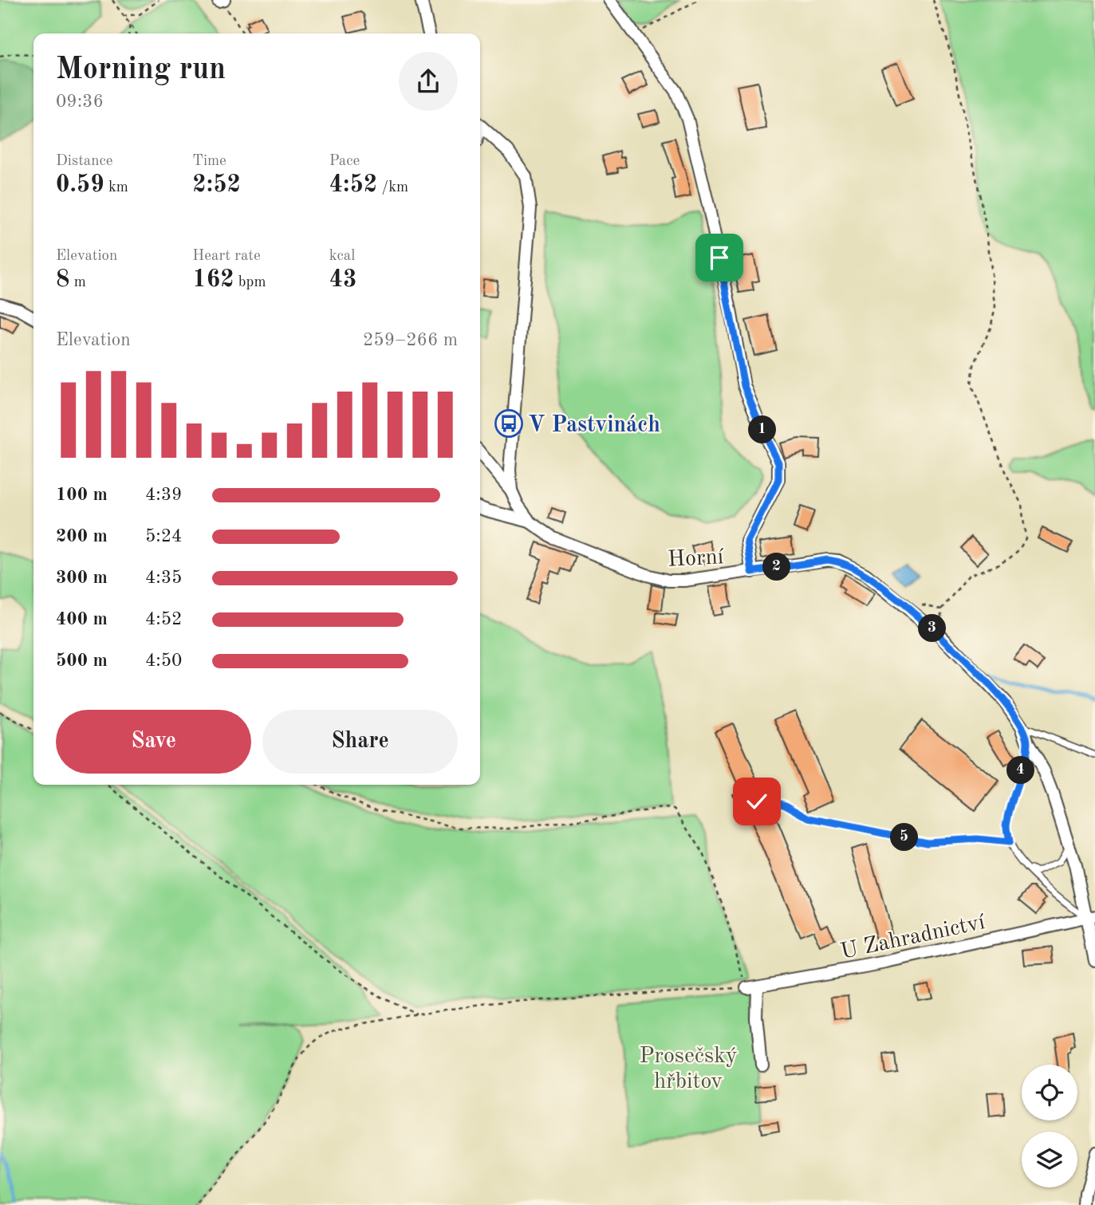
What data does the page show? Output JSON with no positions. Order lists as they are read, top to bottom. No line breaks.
{"streets":{"street":["Horní","U Zahradnictví"]},"crossings":[["Horní","U Zahradnictví"]],"parks":["Prosečský hřbitov"],"places":{"bus stop":["V Pastvinách"]},"page":{"heading":["Morning run","09:36"],"stats":[["Distance","0.59 km"],["Time","2:52"],["Pace","4:52 /km"],["Elevation","8 m"],["Heart rate","162 bpm"],["kcal","43"]],"chart":["Elevation","259–266 m"],"pins":["1","2","3","4","5"],"list":[{"name":"100 m","note":"4:39"},{"name":"200 m","note":"5:24"},{"name":"300 m","note":"4:35"},{"name":"400 m","note":"4:52"},{"name":"500 m","note":"4:50"}],"buttons":["Save","Share"]}}
